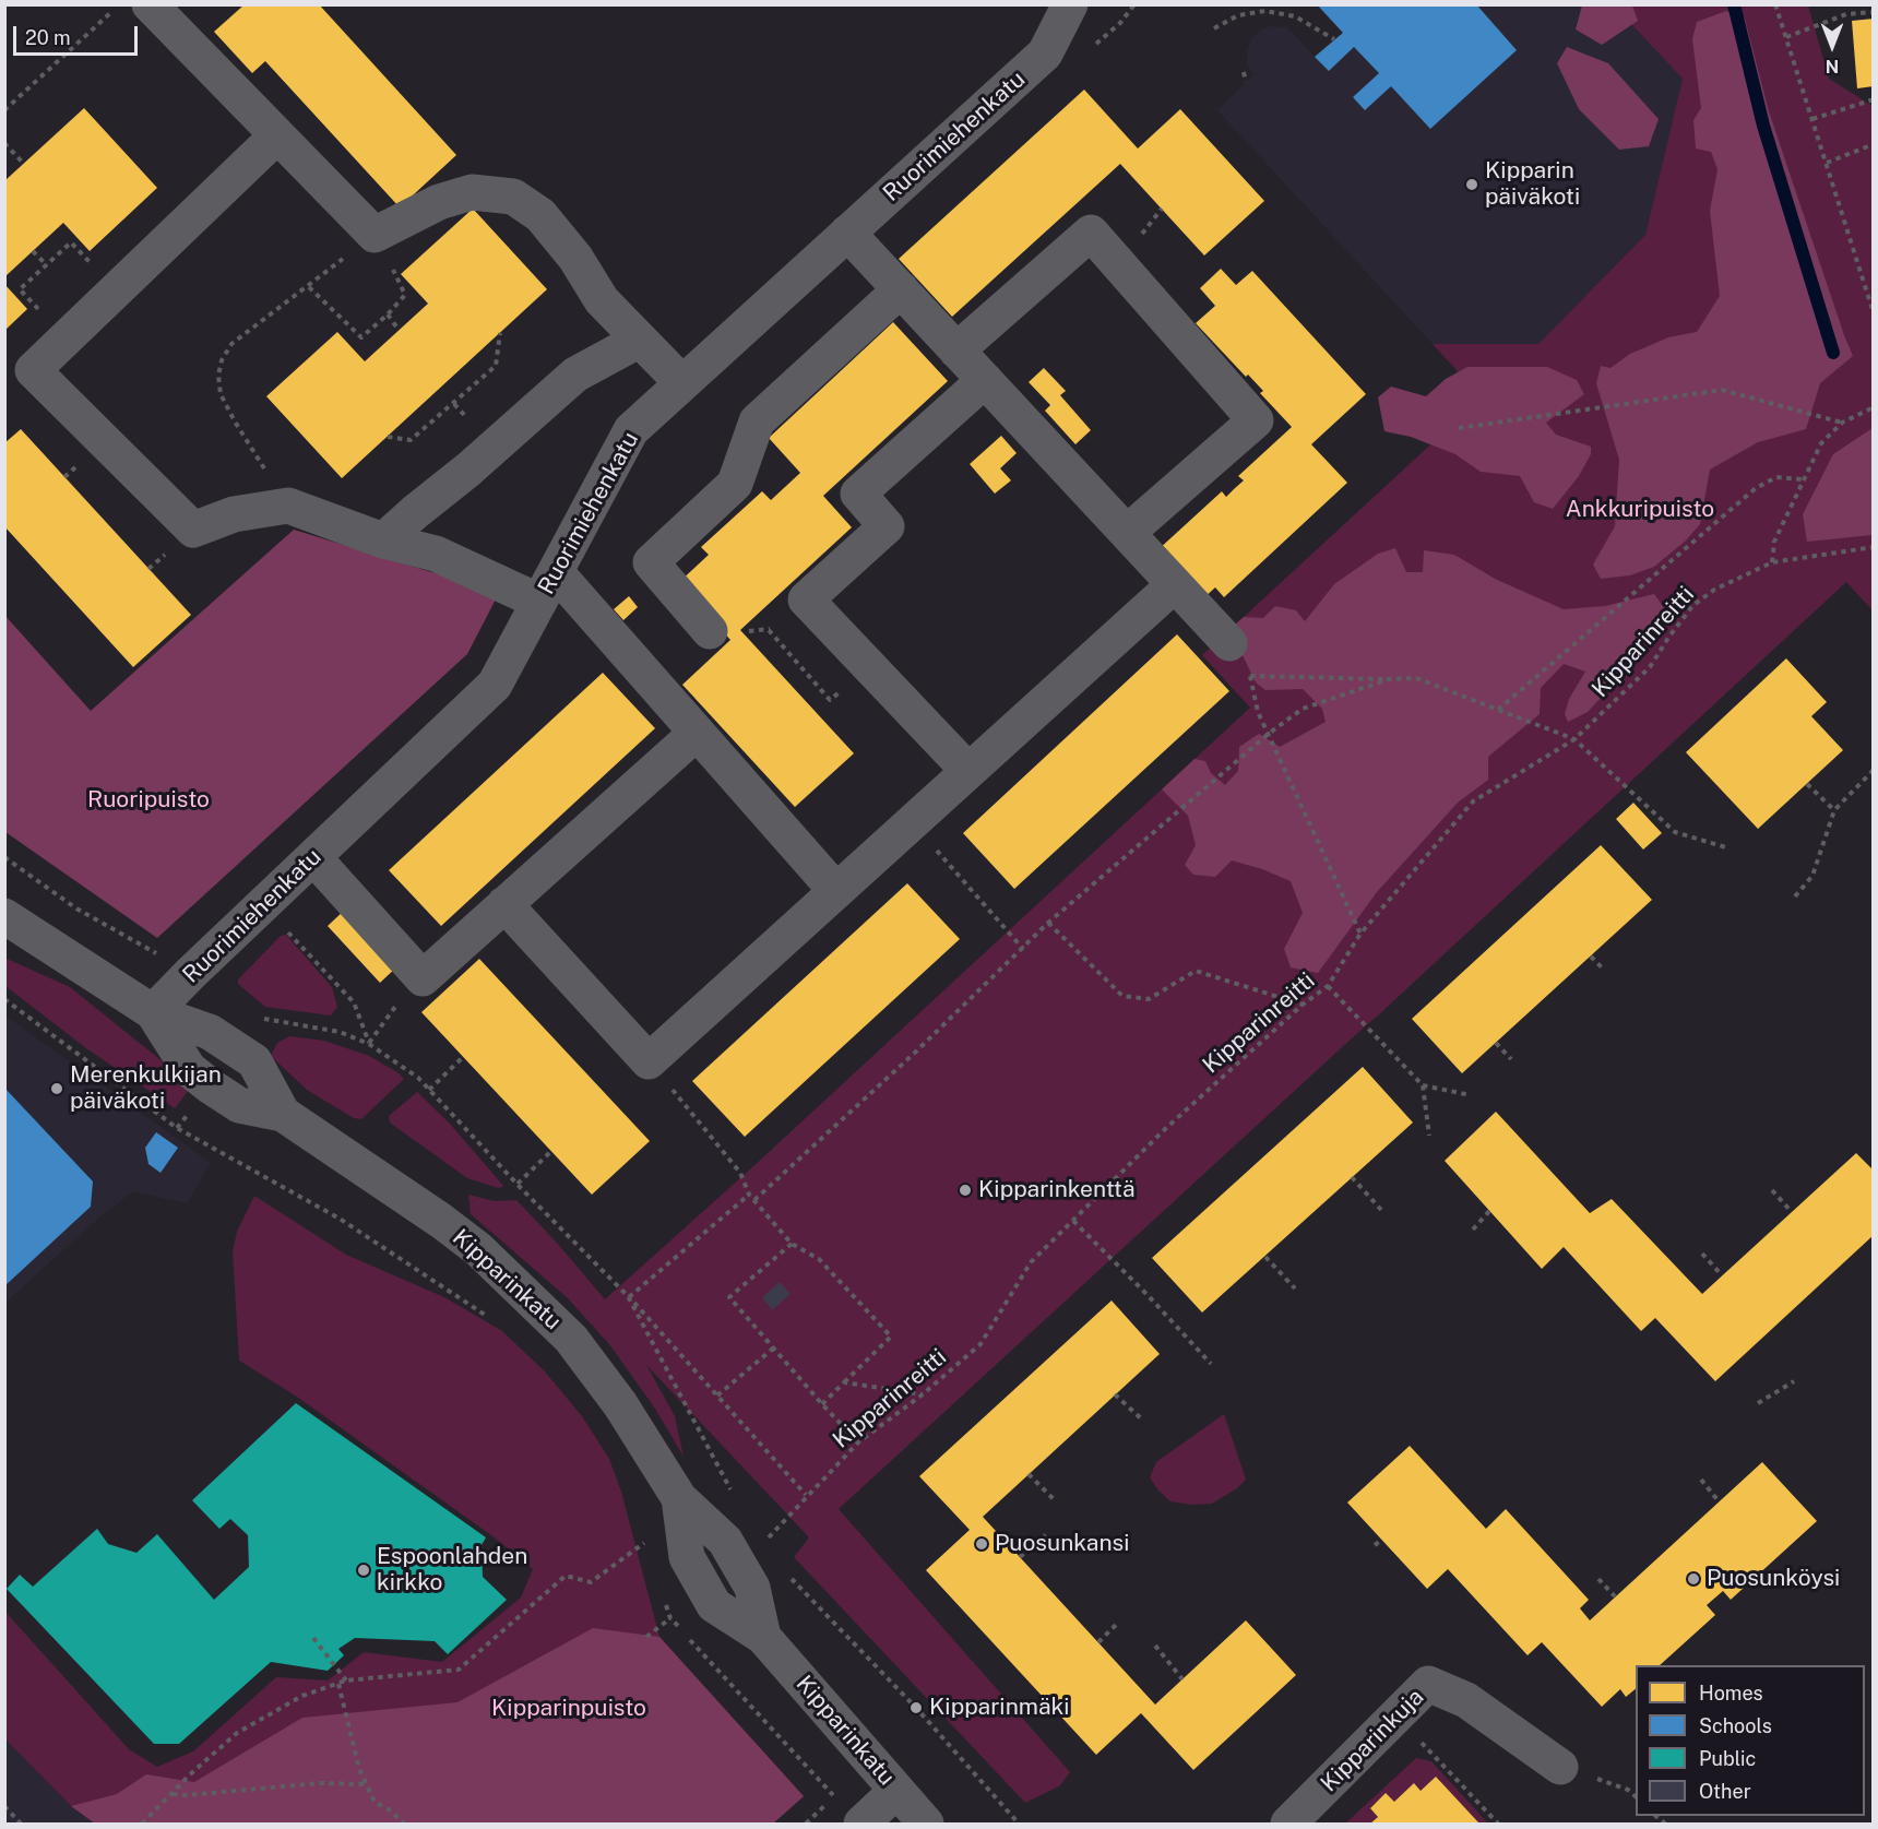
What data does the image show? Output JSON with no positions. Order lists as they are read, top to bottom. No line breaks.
{"streets":{"street":["Ruorimiehenkatu","Kipparinkatu","Kipparinkuja"],"path":["Kipparinreitti"]},"crossings":[["Ruorimiehenkatu","Kipparinkatu"]],"parks":["Ankkuripuisto","Ruoripuisto","Kipparinpuisto"],"places":["Kipparin päiväkoti","Merenkulkijan päiväkoti","Kipparinkenttä","Puosunkansi","Espoonlahden kirkko","Puosunköysi","Kipparinmäki"],"legend":["Homes","Schools","Public","Other"],"scale_bar":"20 m","north":"bottom"}
